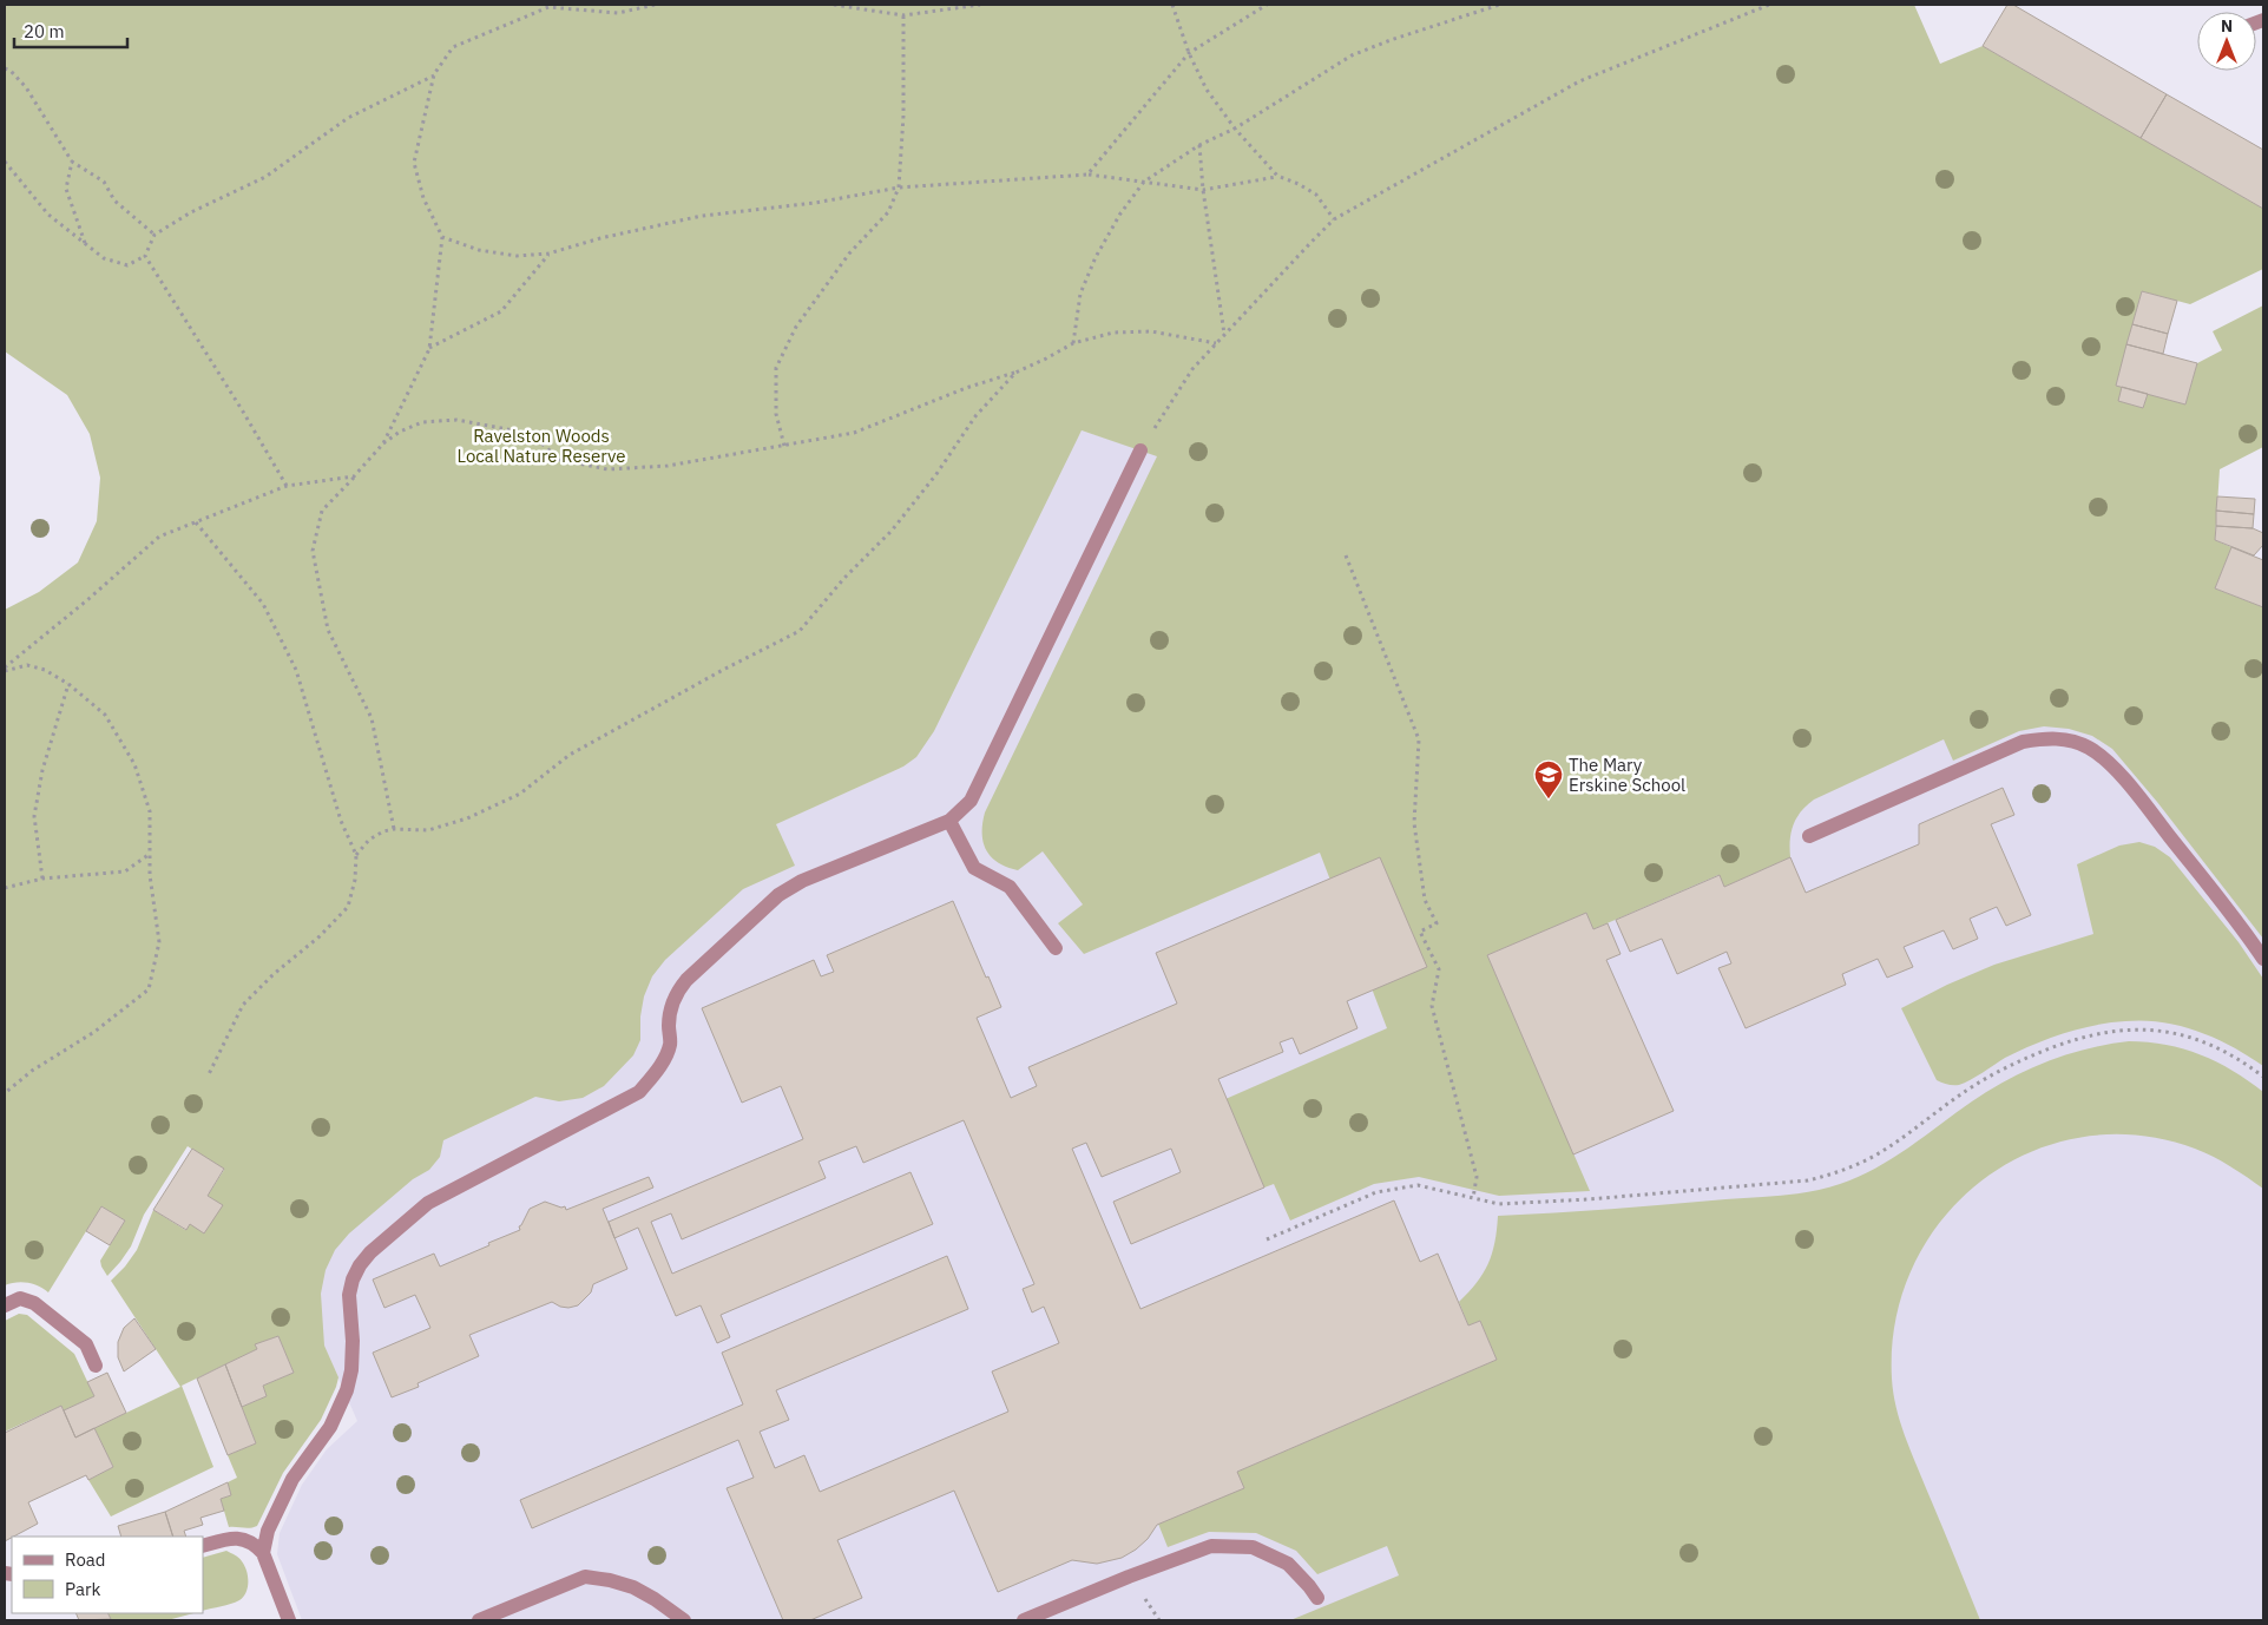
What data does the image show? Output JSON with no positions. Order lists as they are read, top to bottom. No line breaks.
{"parks":["Ravelston Woods Local Nature Reserve"],"places":{"school or university":["The Mary Erskine School"]},"legend":["Road","Park"],"scale_bar":"20 m","north":"top"}
